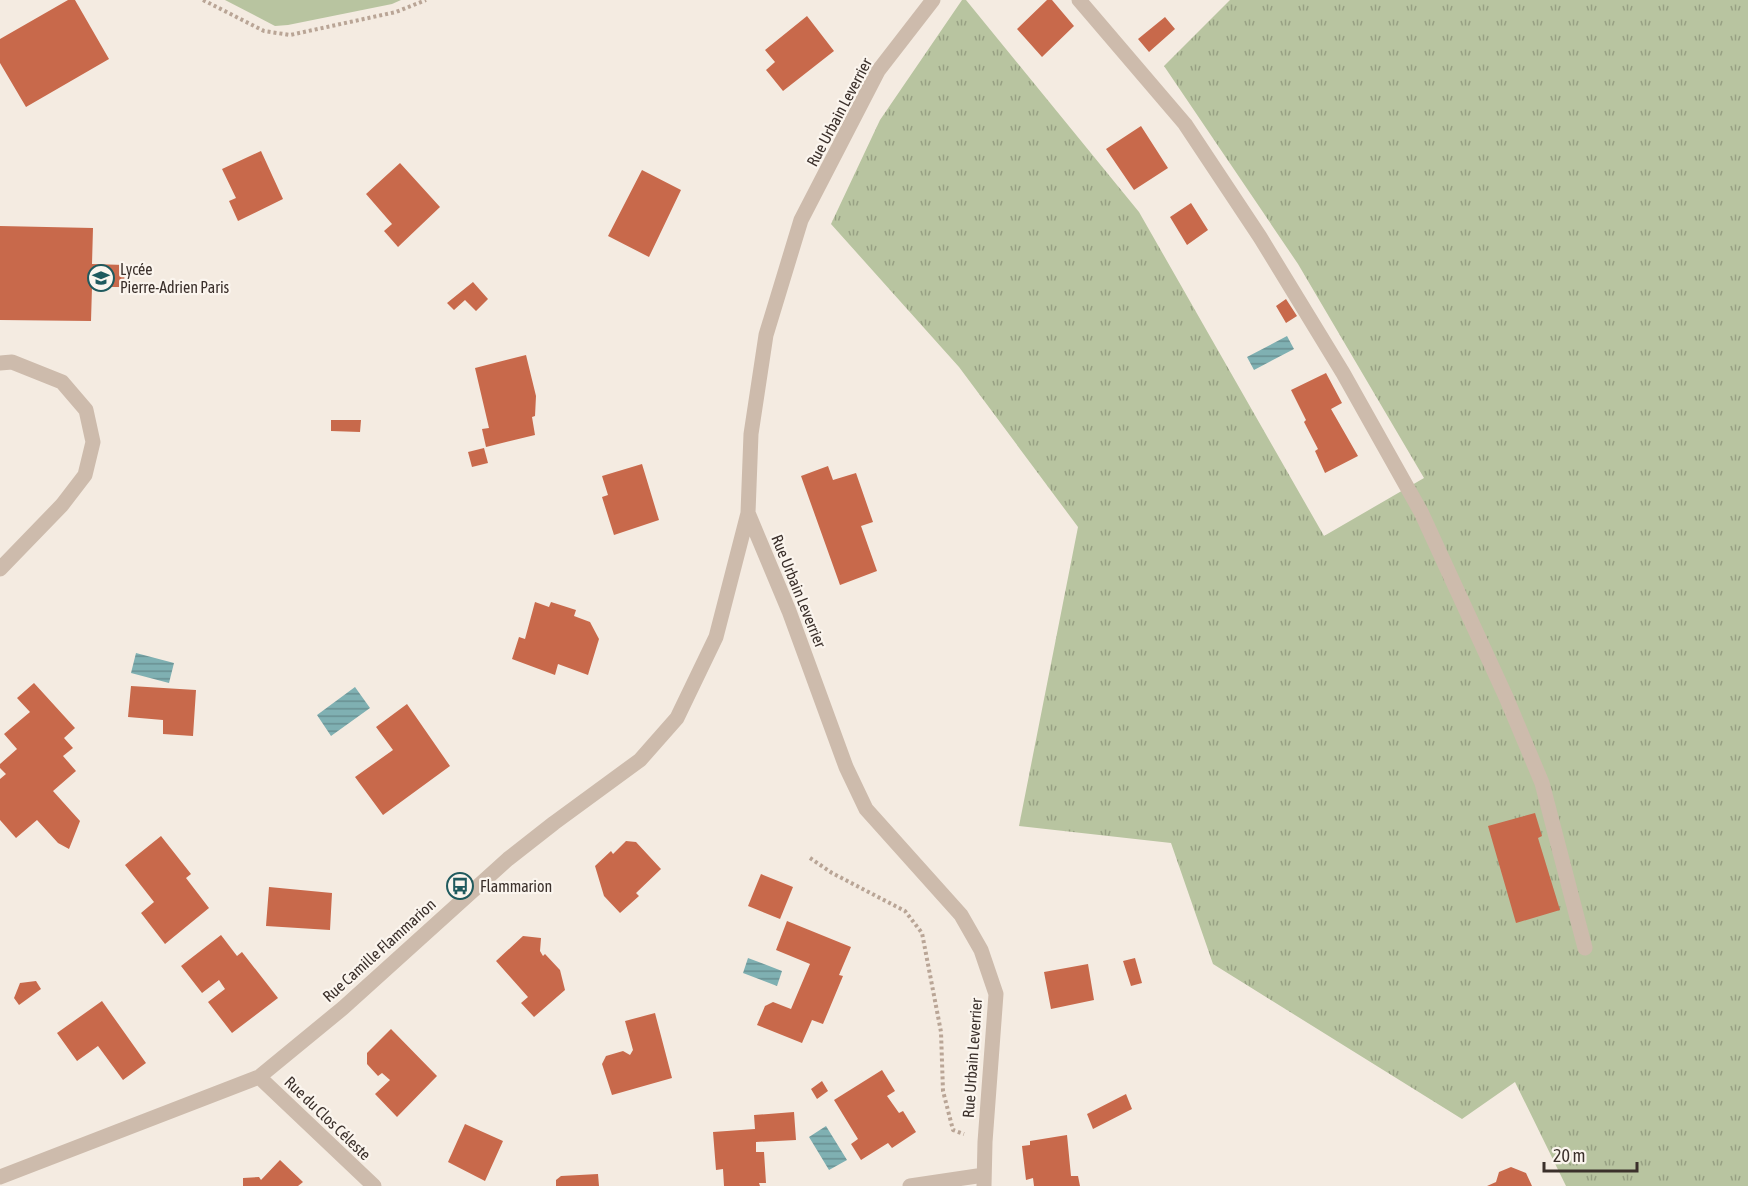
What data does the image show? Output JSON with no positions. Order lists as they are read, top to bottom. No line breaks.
{"streets":{"street":["Rue Urbain Leverrier","Rue Camille Flammarion","Rue du Clos Céleste"]},"crossings":[["Rue Urbain Leverrier","Rue Camille Flammarion"],["Rue Camille Flammarion","Rue du Clos Céleste"]],"places":{"school or university":["Lycée Pierre-Adrien Paris"],"bus stop":["Flammarion"]},"scale_bar":"20 m"}
